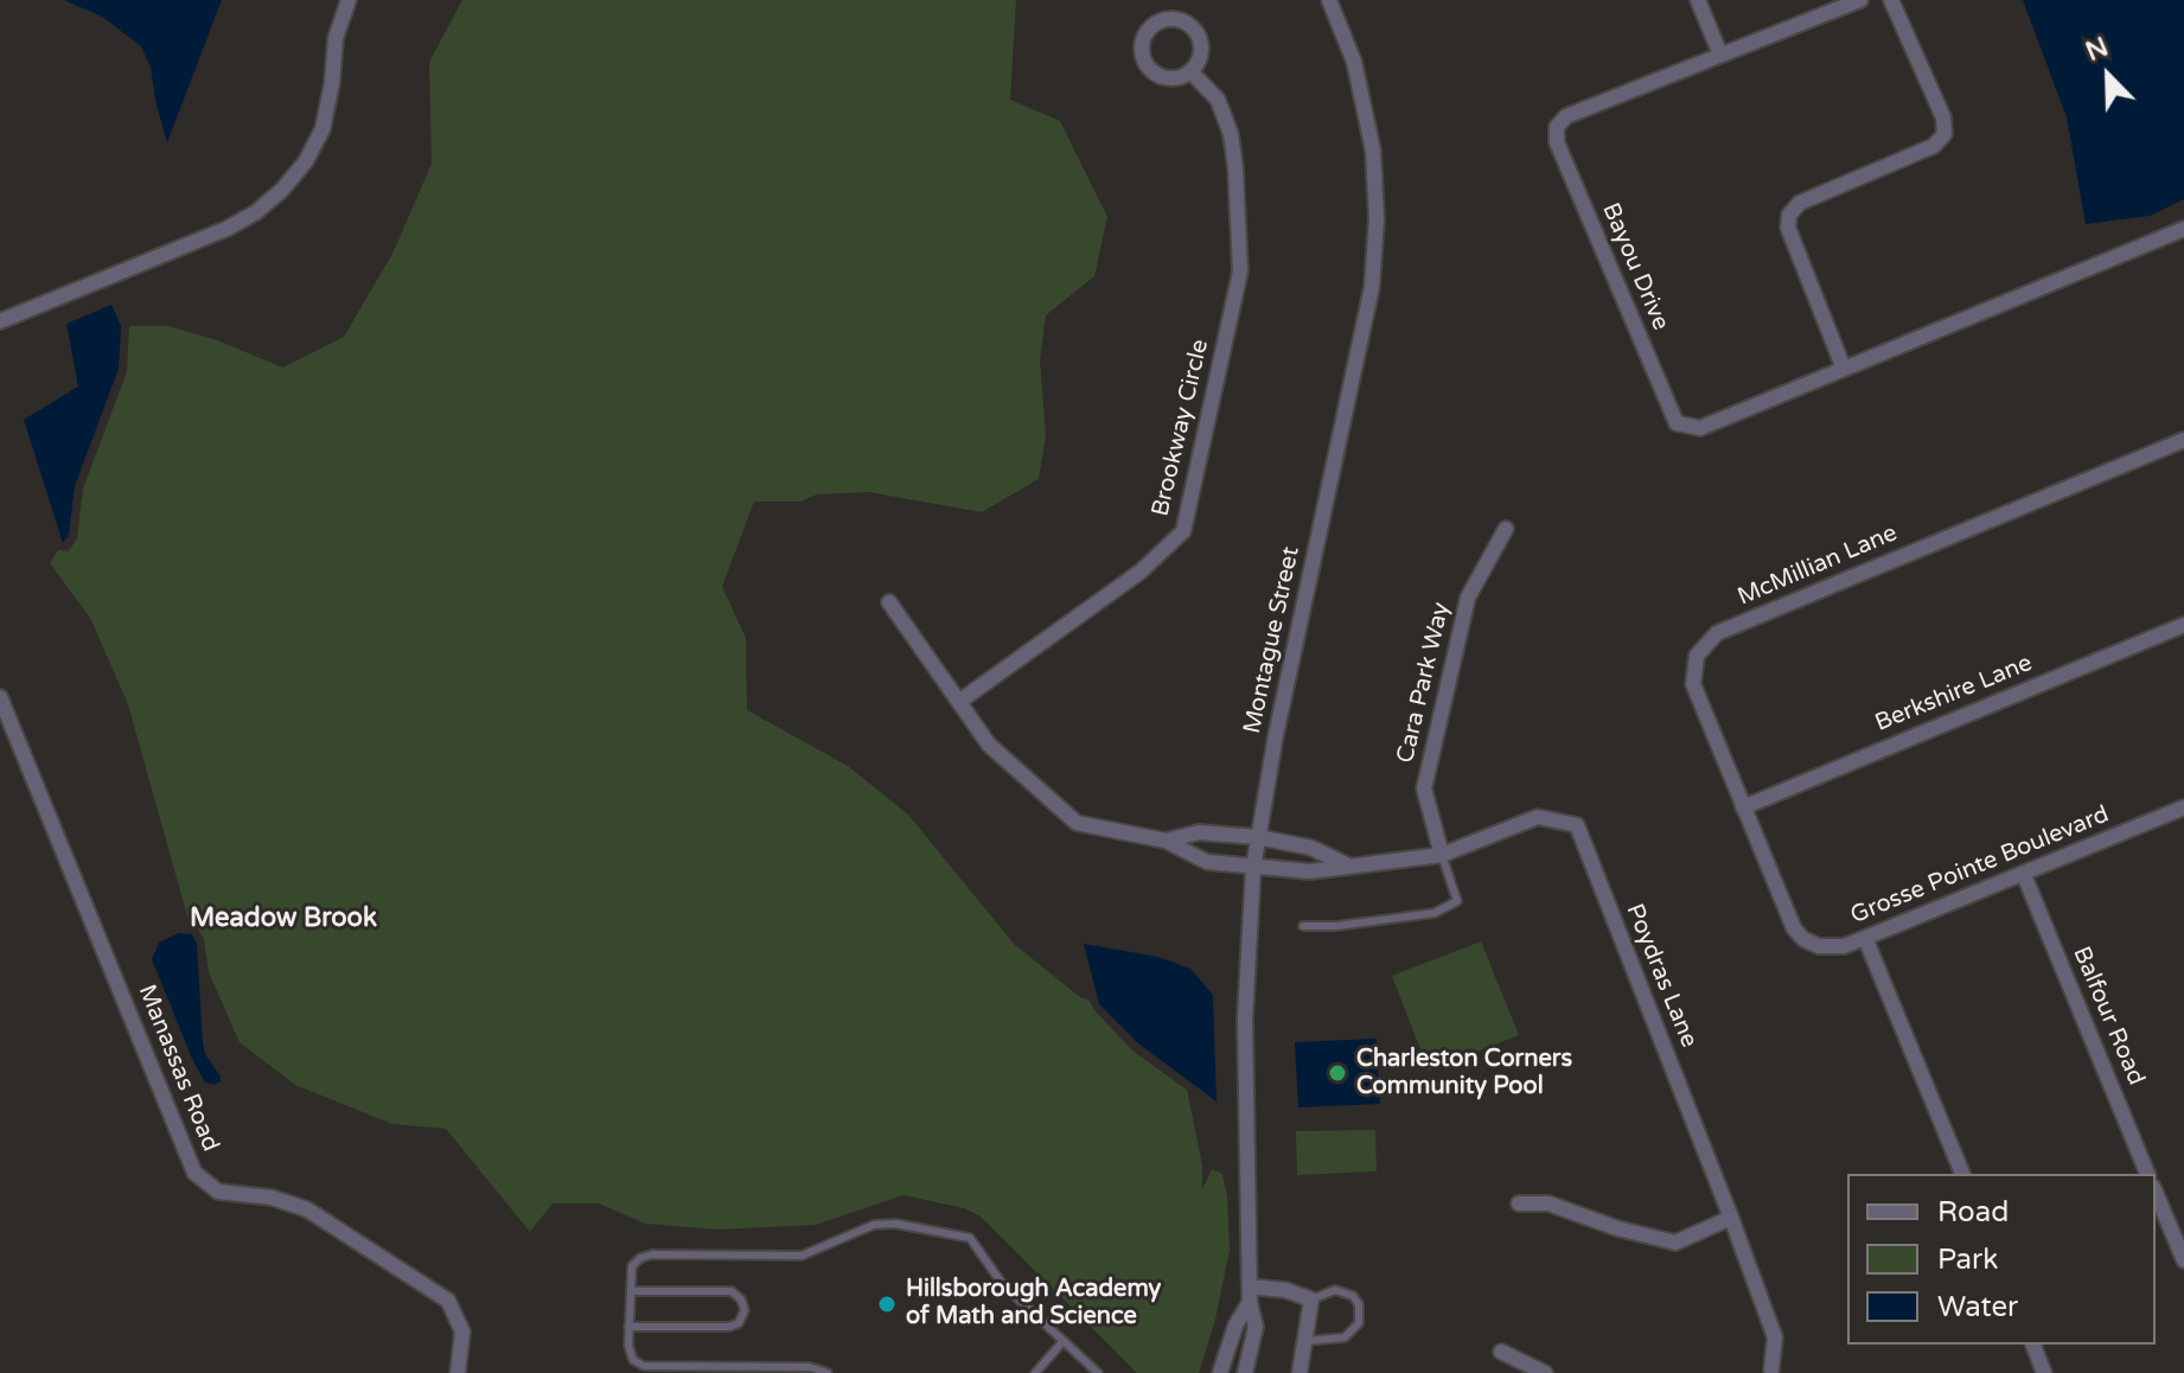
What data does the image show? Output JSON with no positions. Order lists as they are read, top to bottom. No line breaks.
{"streets":{"street":["Bayou Drive","Brookway Circle","McMillian Lane","Montague Street","Cara Park Way","Berkshire Lane","Grosse Pointe Boulevard","Poydras Lane","Balfour Road","Manassas Road"]},"crossings":[["Brookway Circle","Poydras Lane"],["McMillian Lane","Berkshire Lane"],["McMillian Lane","Grosse Pointe Boulevard"],["Montague Street","Poydras Lane"],["Cara Park Way","Poydras Lane"],["Grosse Pointe Boulevard","Balfour Road"]],"districts":["Meadow Brook"],"places":["Charleston Corners Community Pool","Hillsborough Academy of Math and Science"],"legend":["Road","Park","Water"],"north":"top left"}
